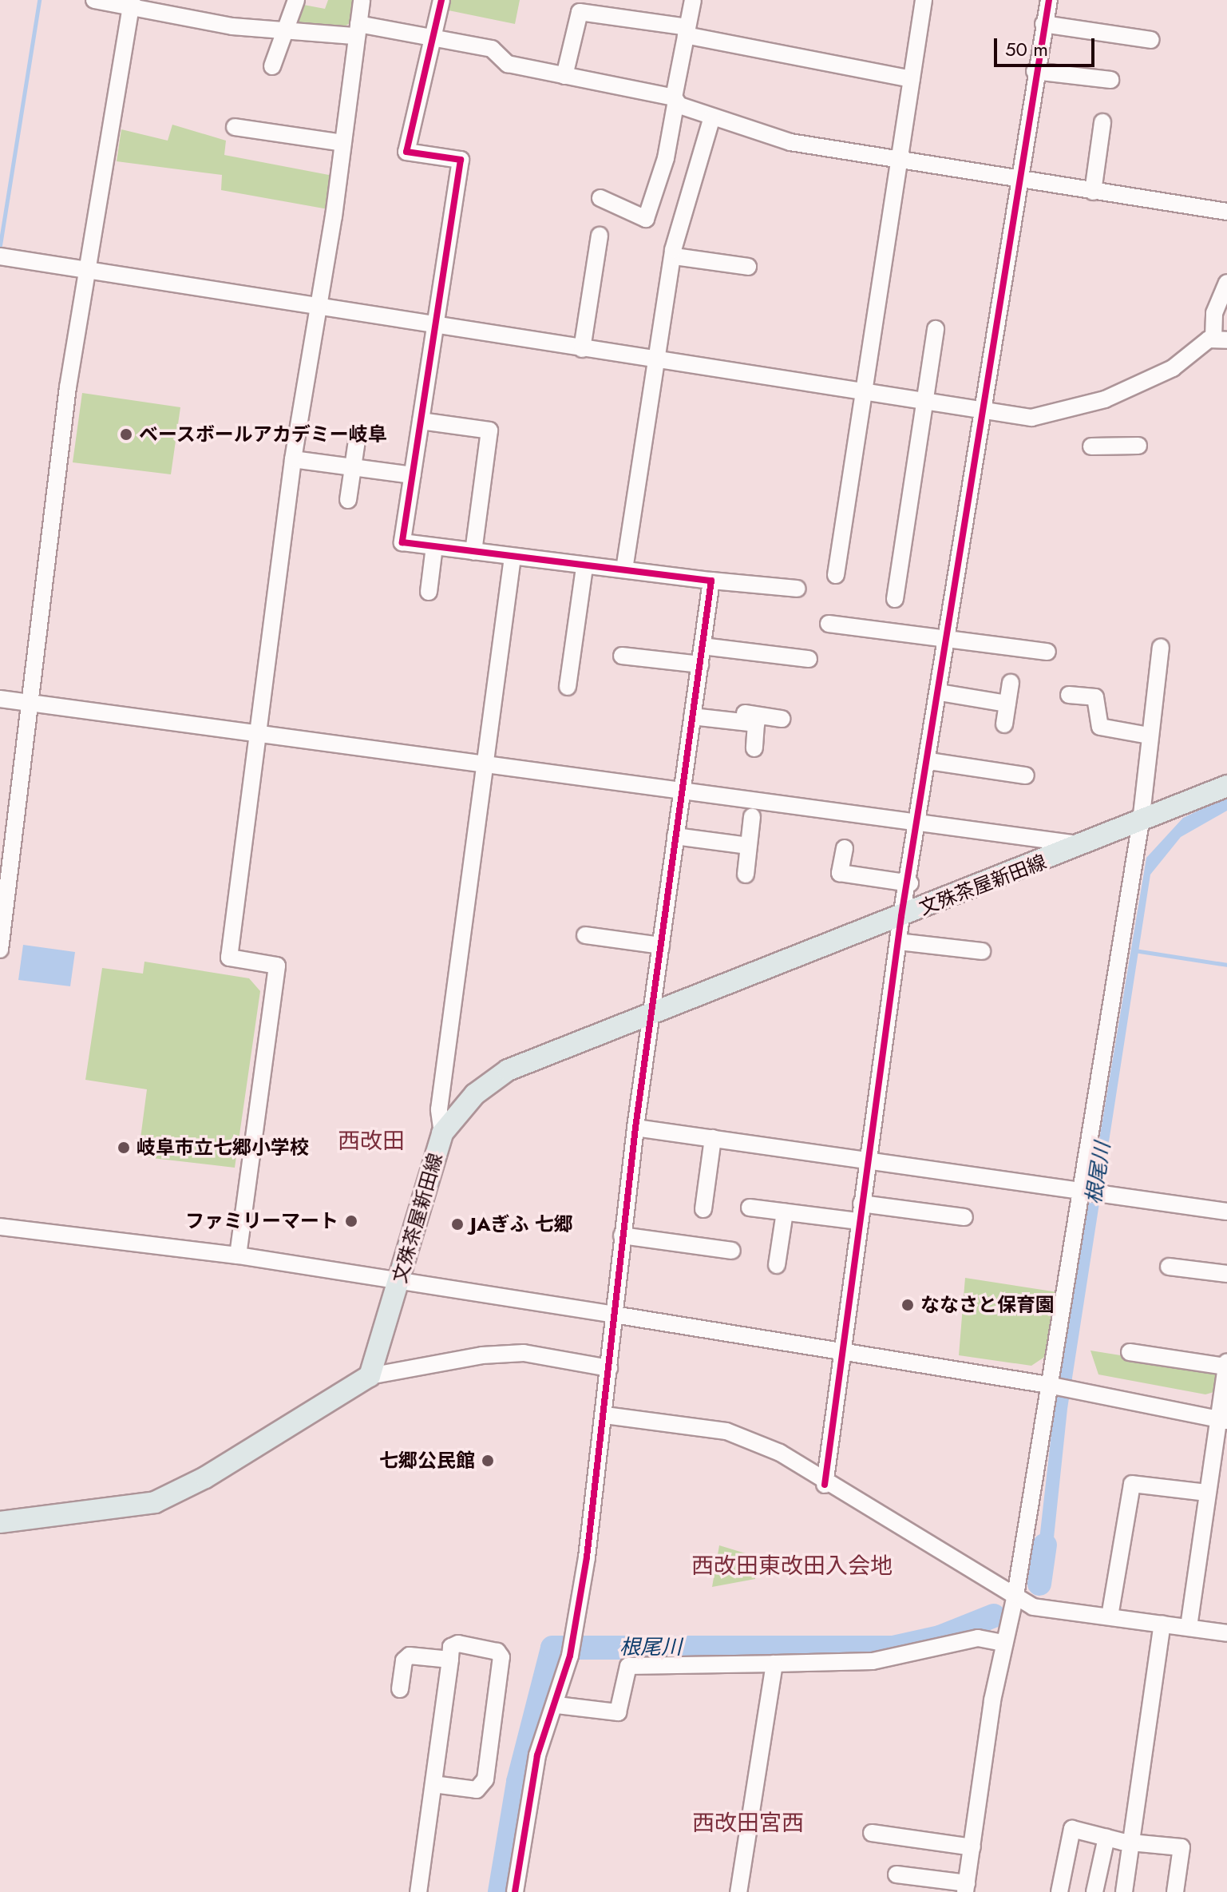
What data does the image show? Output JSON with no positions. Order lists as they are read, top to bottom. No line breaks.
{"streets":{"main road":["文殊茶屋新田線"]},"districts":["西改田","西改田東改田入会地","西改田宮西"],"water":["根尾川"],"places":["ベースボールアカデミー岐阜","岐阜市立七郷小学校","ファミリーマート","JAぎふ 七郷","ななさと保育園","七郷公民館"],"scale_bar":"50 m"}
